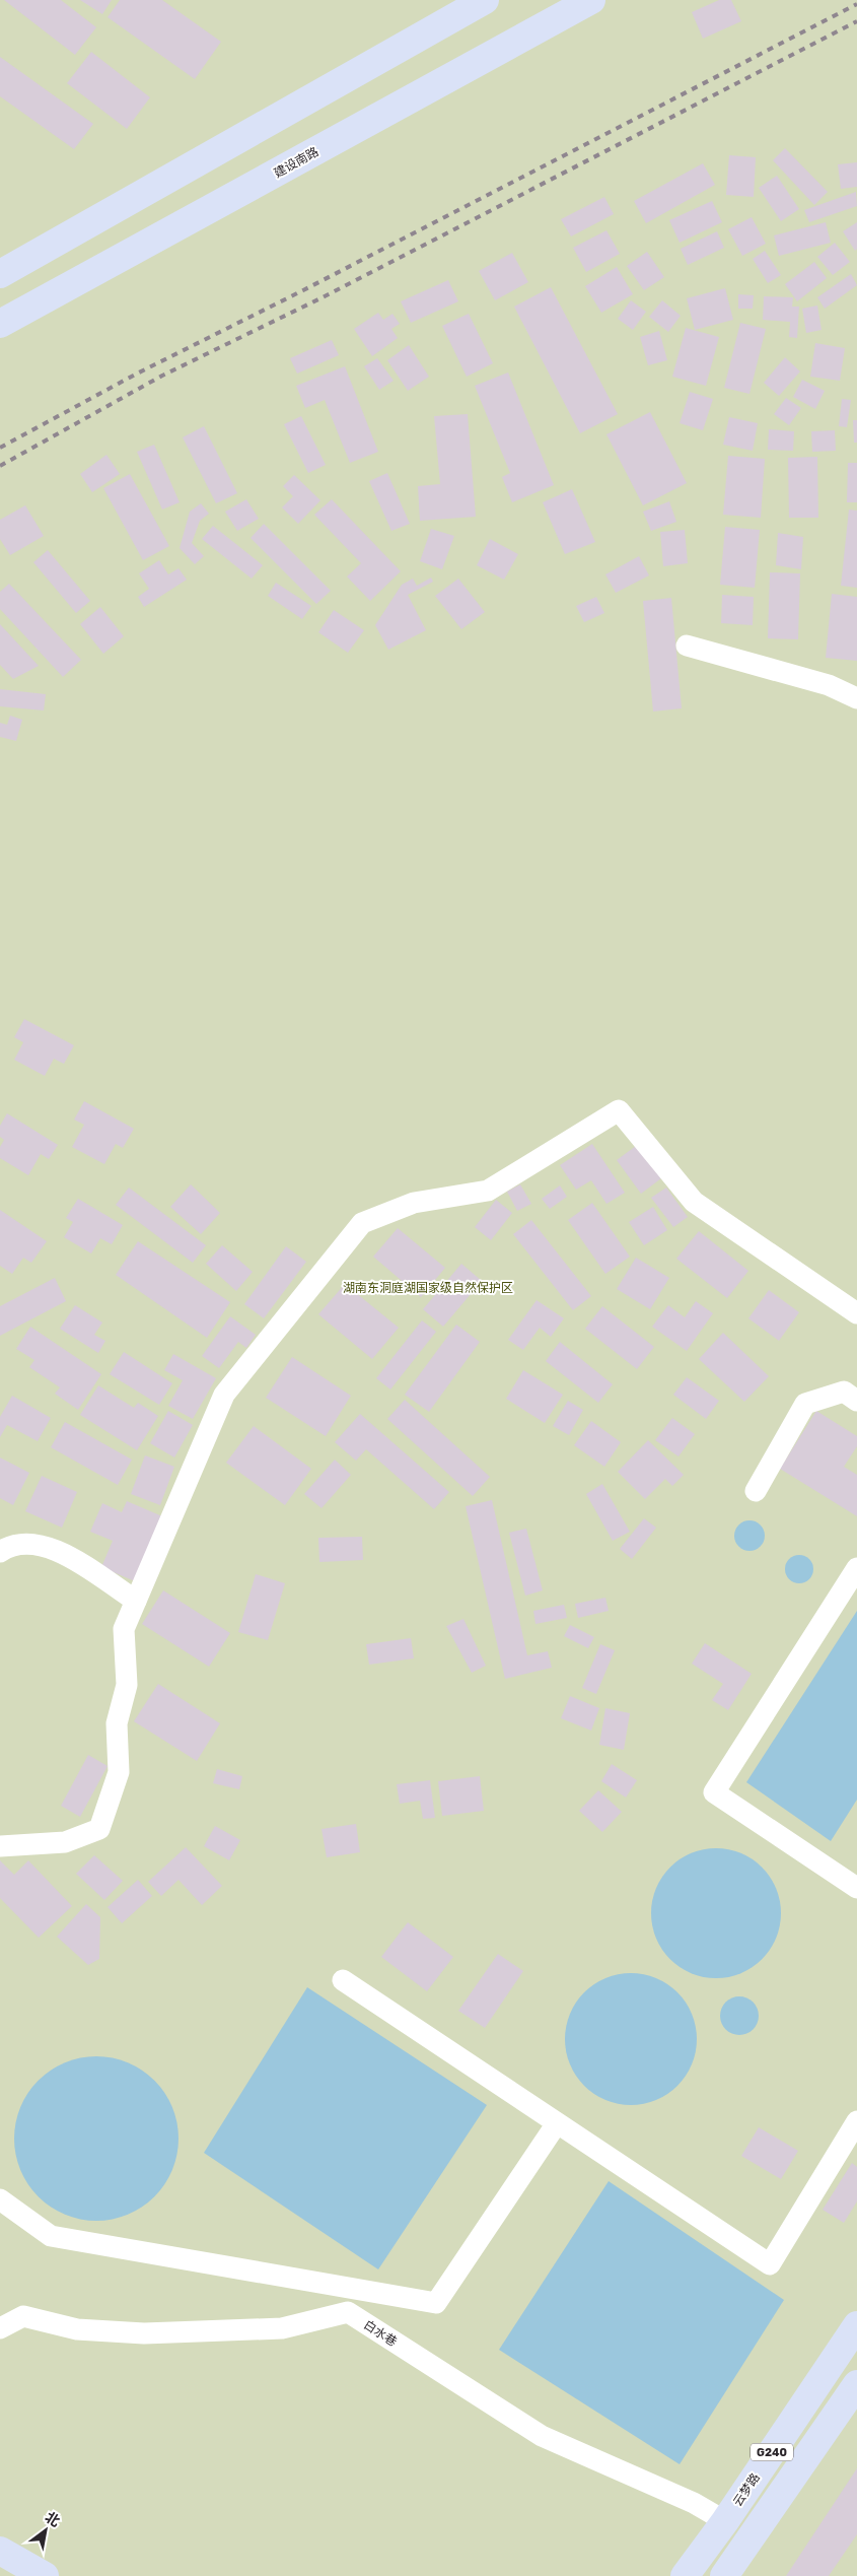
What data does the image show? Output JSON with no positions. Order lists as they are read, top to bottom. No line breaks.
{"streets":{"main road":["建设南路","G240","云梦路"],"street":["白水巷"]},"crossings":[["白水巷","云梦路"]],"parks":["湖南东洞庭湖国家级自然保护区"],"north":"top right"}
